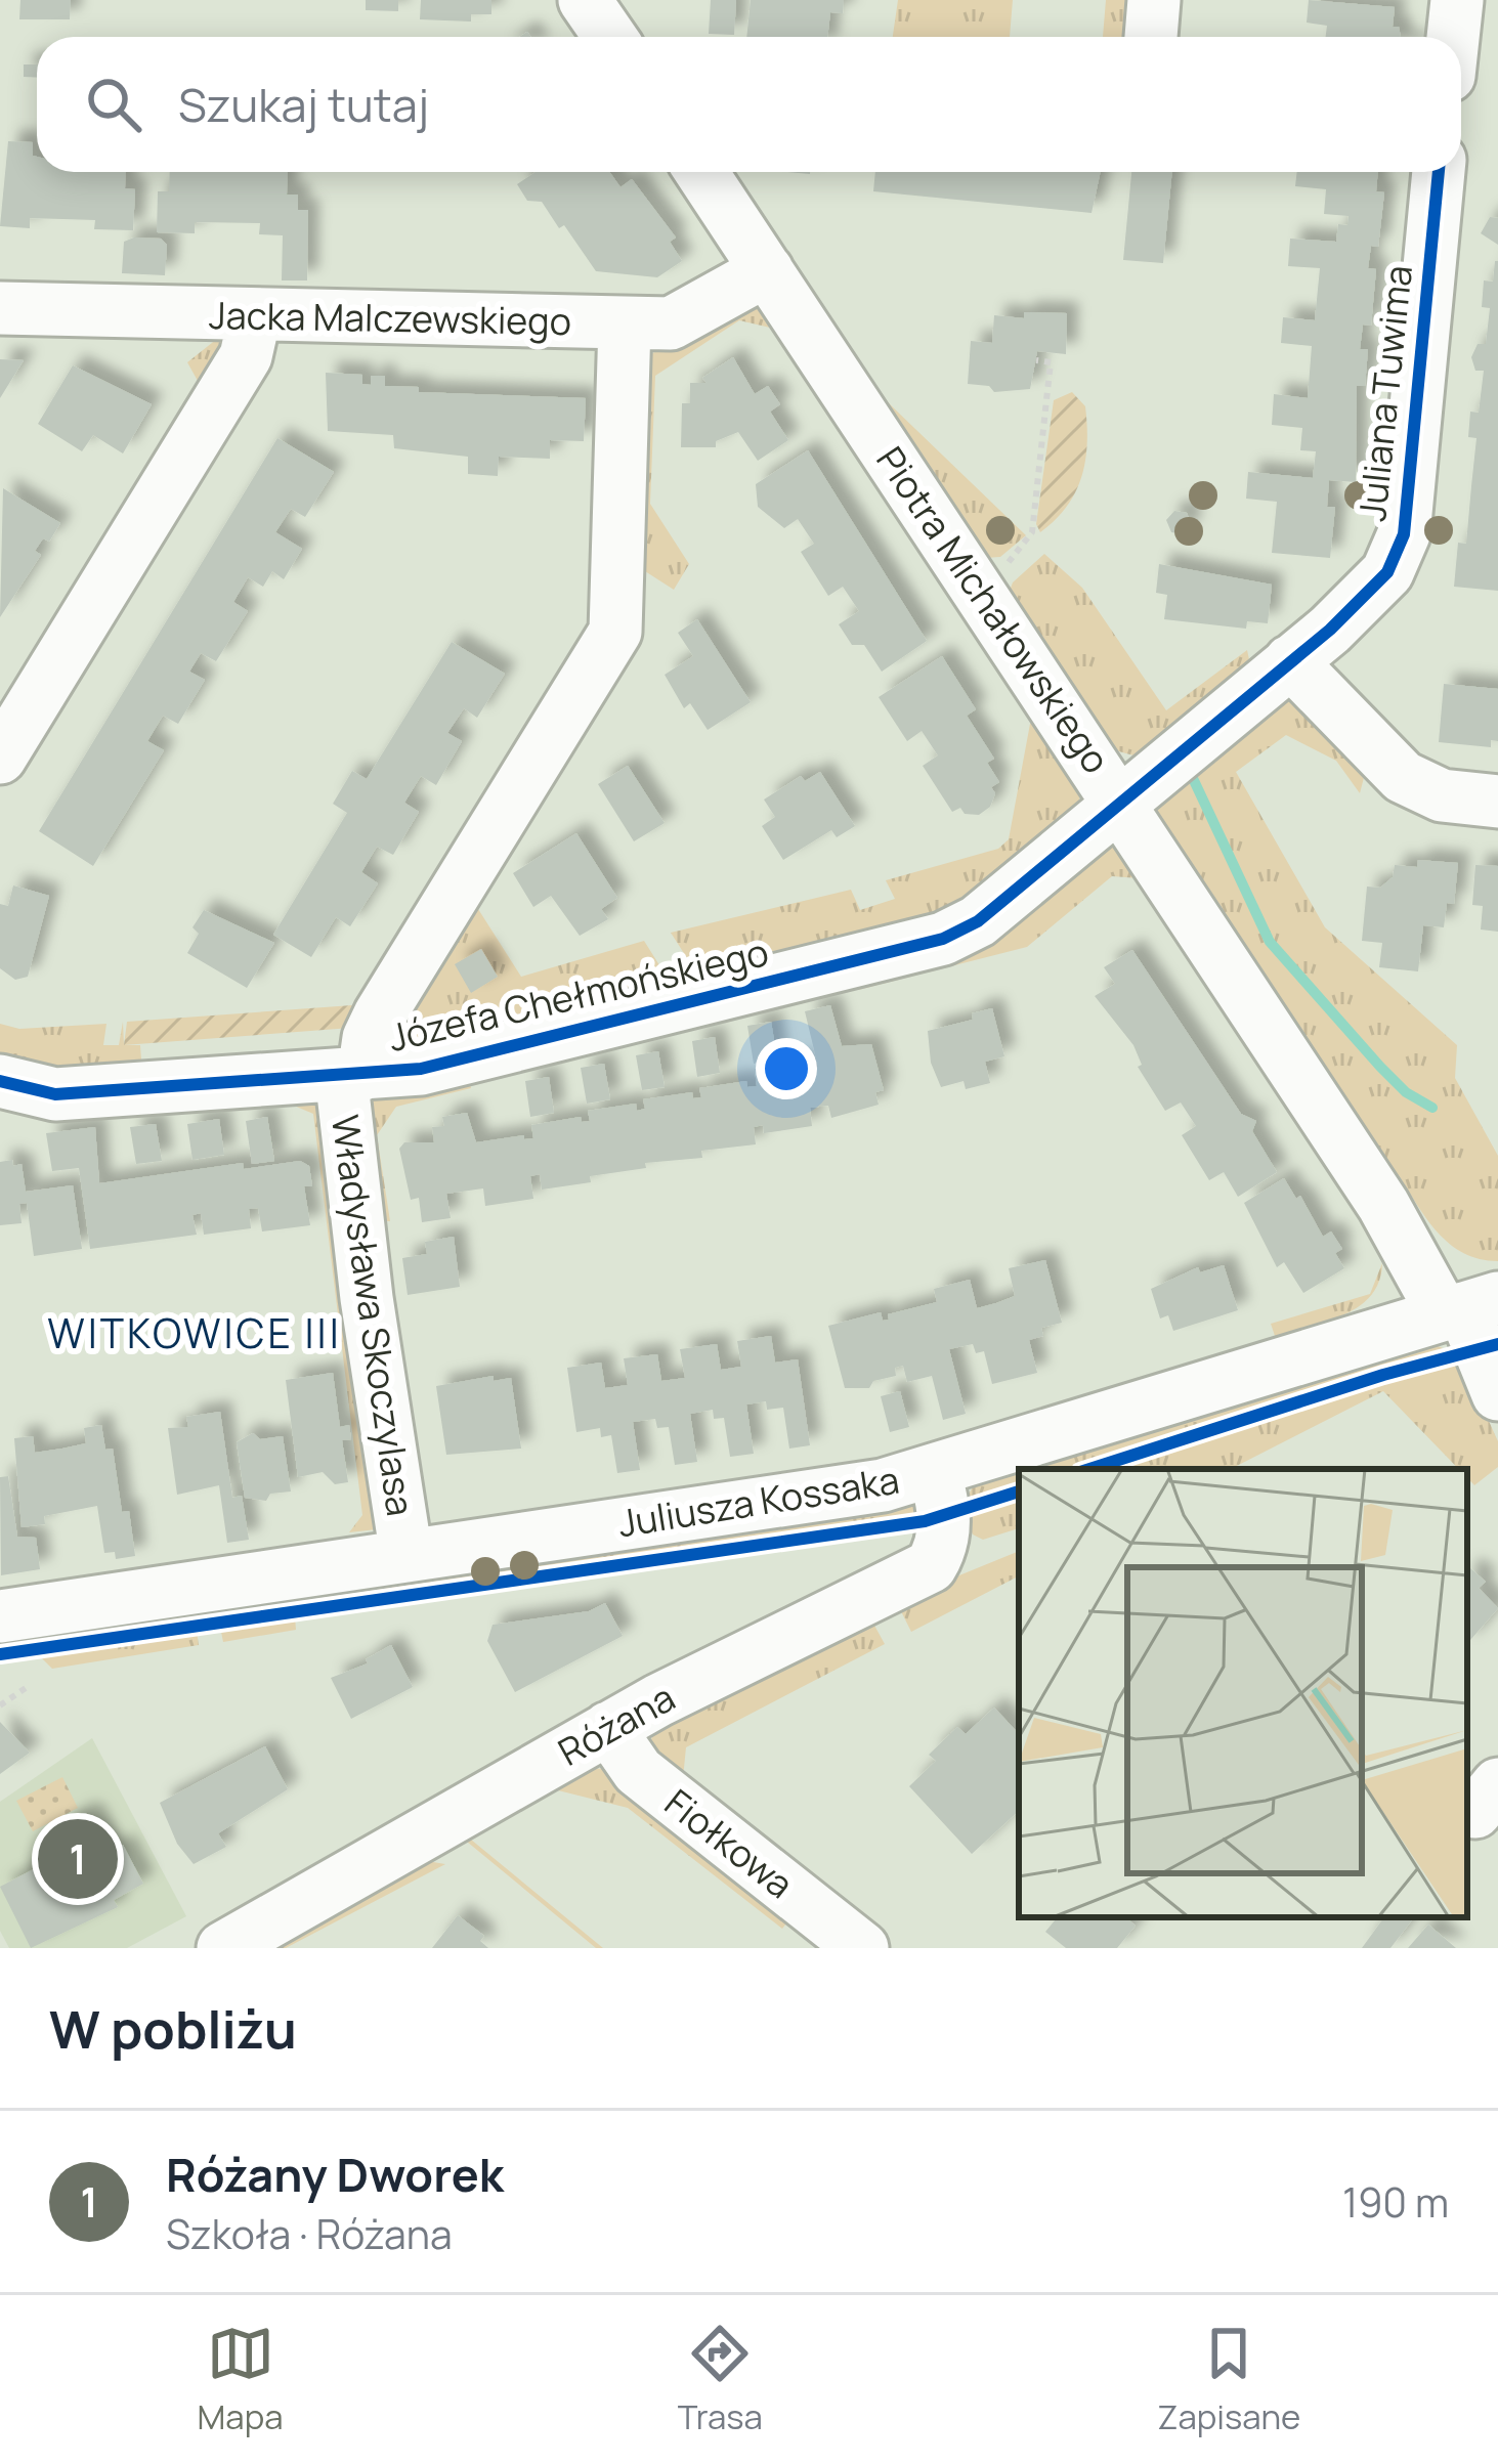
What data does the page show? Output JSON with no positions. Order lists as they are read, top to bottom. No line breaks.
{"streets":{"street":["Jacka Malczewskiego","Juliana Tuwima","Piotra Michałowskiego","Józefa Chełmońskiego","Władysława Skoczylasa","Juliusza Kossaka","Różana","Fiołkowa"]},"crossings":[["Jacka Malczewskiego","Piotra Michałowskiego"],["Jacka Malczewskiego","Władysława Skoczylasa"],["Juliana Tuwima","Piotra Michałowskiego"],["Juliana Tuwima","Józefa Chełmońskiego"],["Piotra Michałowskiego","Józefa Chełmońskiego"],["Piotra Michałowskiego","Juliusza Kossaka"],["Józefa Chełmońskiego","Władysława Skoczylasa"],["Władysława Skoczylasa","Juliusza Kossaka"],["Juliusza Kossaka","Różana"],["Różana","Fiołkowa"]],"districts":["WITKOWICE III"],"page":{"search":"Szukaj tutaj","pins":"1","heading":"W pobliżu","list":[{"mark":"1","name":"Różany Dworek","note":"Szkoła · Różana","value":"190 m"}],"nav":["Mapa","Trasa","Zapisane"]}}
